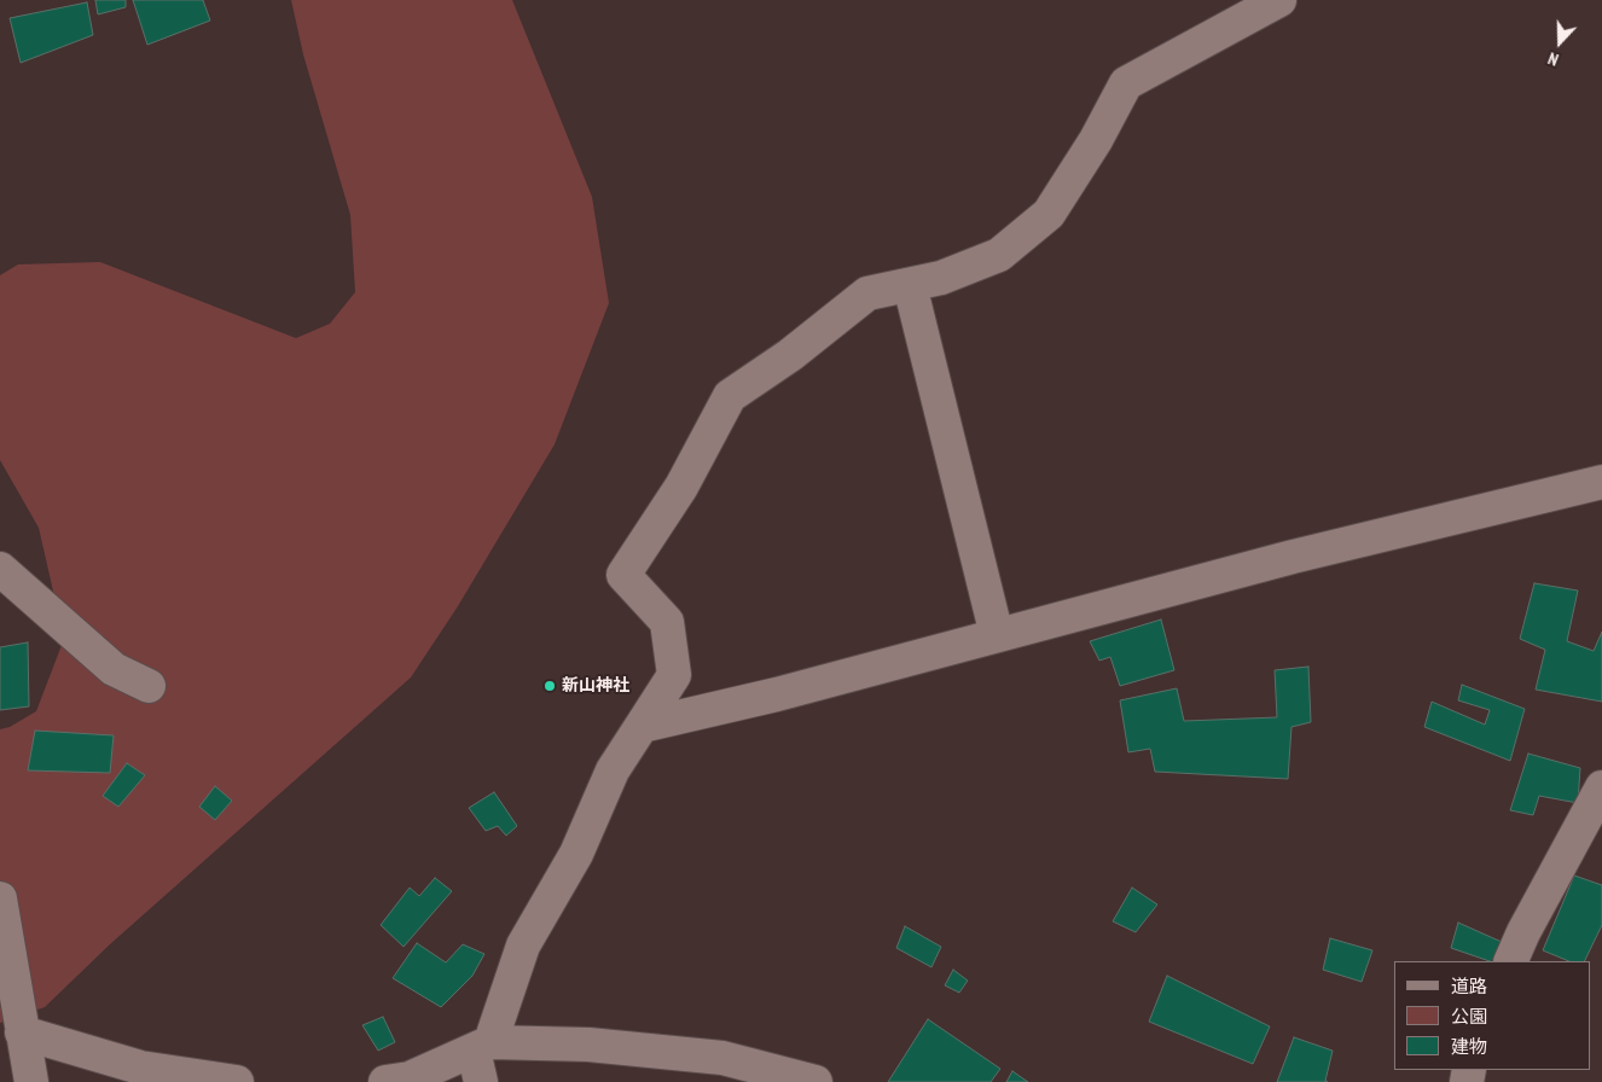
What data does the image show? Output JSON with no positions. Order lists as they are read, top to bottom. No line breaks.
{"places":["新山神社"],"legend":["道路","公園","建物"],"north":"bottom"}
